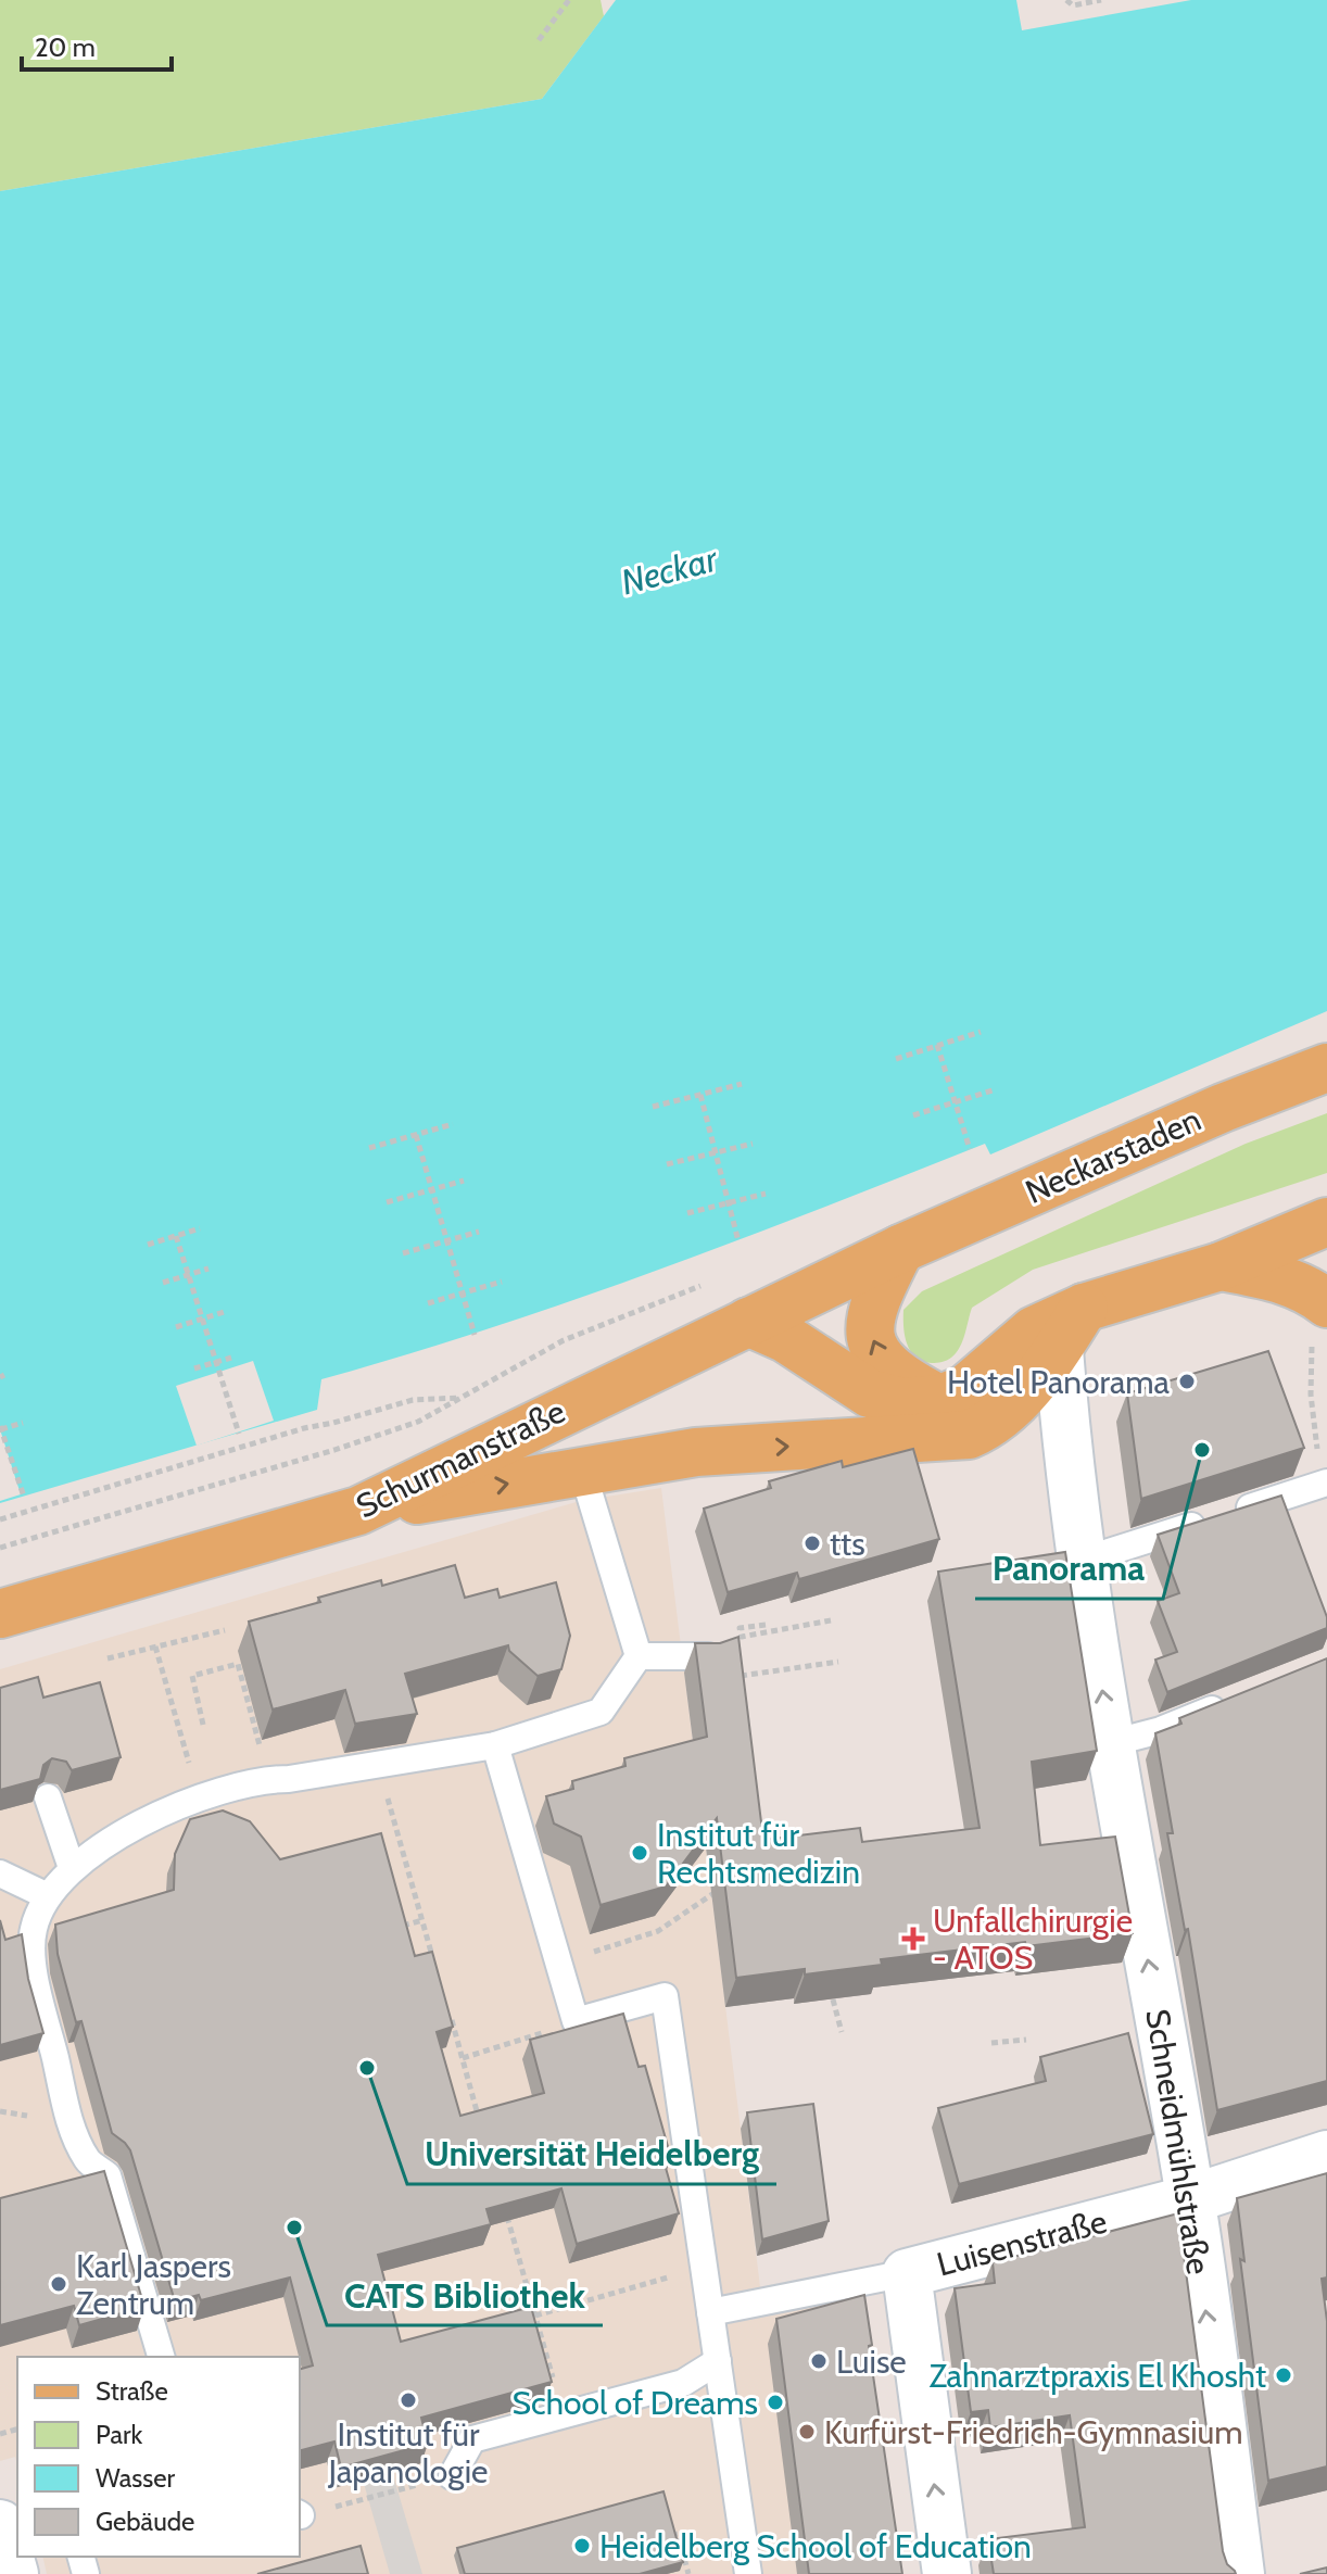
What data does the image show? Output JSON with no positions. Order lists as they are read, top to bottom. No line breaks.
{"streets":{"main road":["Neckarstaden","Schurmanstraße"],"street":["Schneidmühlstraße","Luisenstraße"]},"crossings":[["Neckarstaden","Schurmanstraße"],["Schneidmühlstraße","Luisenstraße"]],"one_way":["Schneidmühlstraße","Luisenstraße"],"water":["Neckar"],"places":{"other":["Hotel Panorama","Panorama","tts","Institut für Rechtsmedizin","Universität Heidelberg","CATS Bibliothek","Karl Jaspers Zentrum","Luise","Zahnarztpraxis El Khosht","Institut für Japanologie","School of Dreams","Kurfürst-Friedrich-Gymnasium","Heidelberg School of Education"],"health":["Unfallchirurgie - ATOS"]},"legend":["Straße","Park","Wasser","Gebäude"],"scale_bar":"20 m"}
